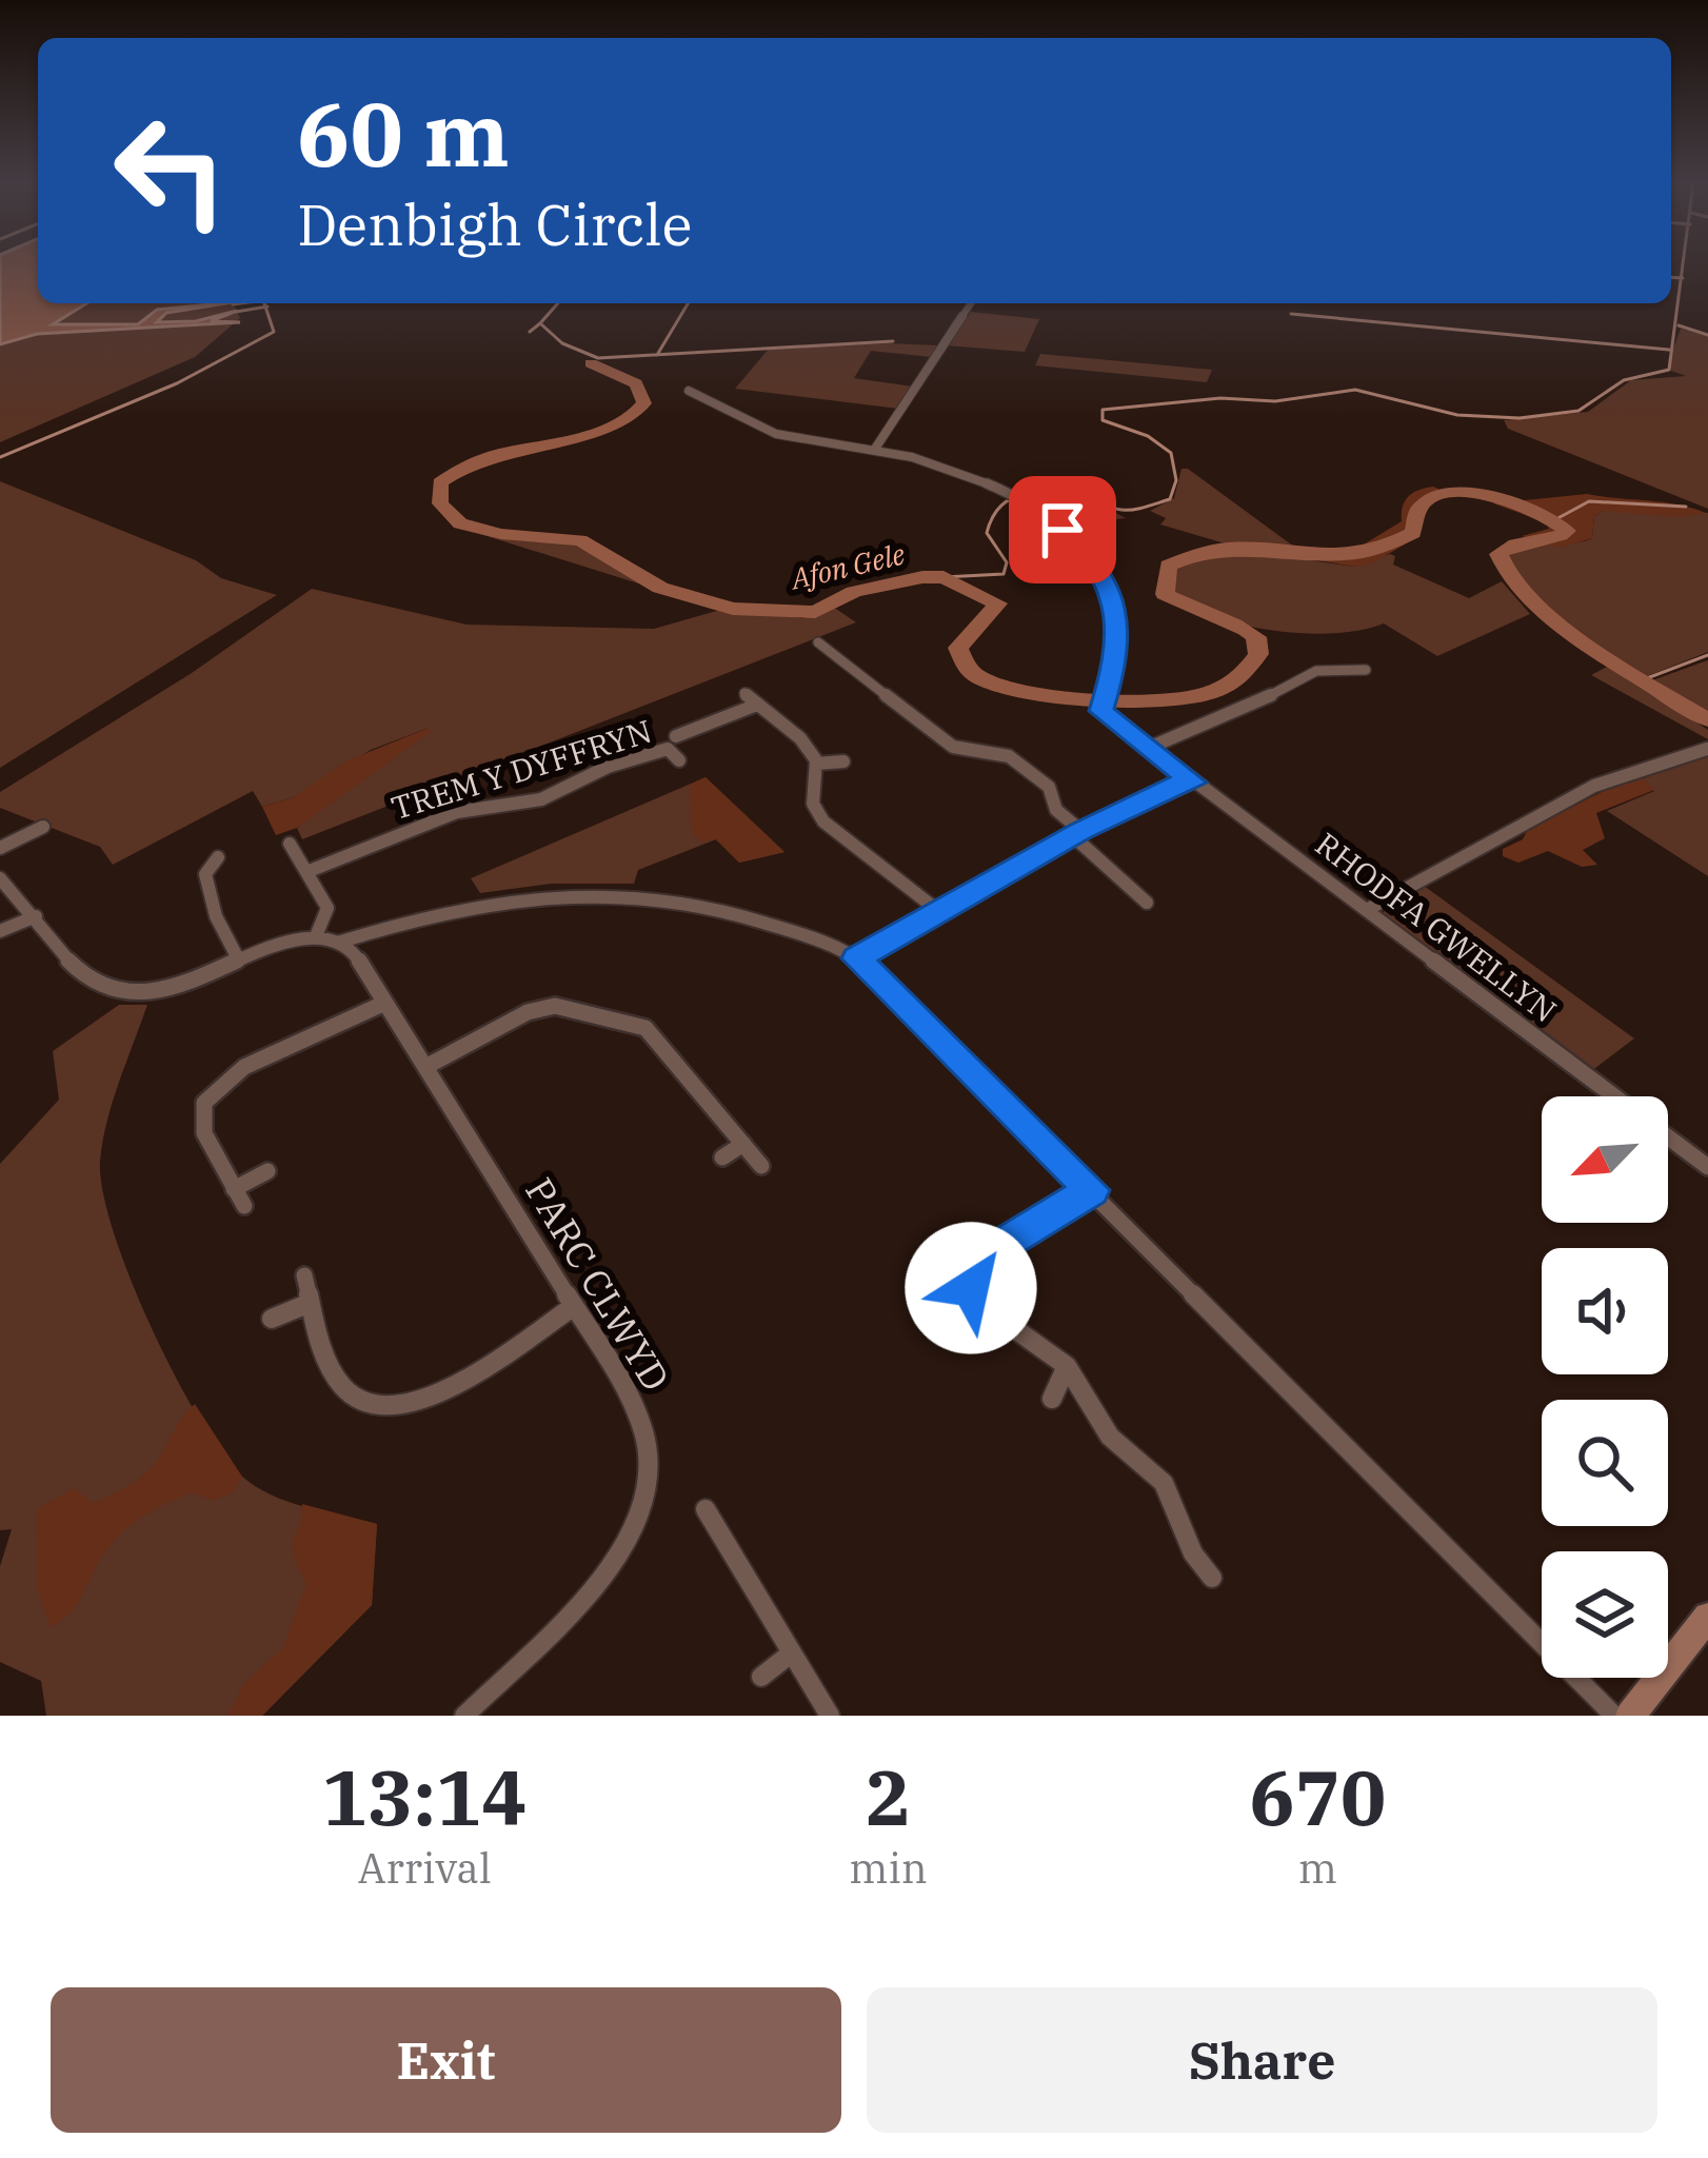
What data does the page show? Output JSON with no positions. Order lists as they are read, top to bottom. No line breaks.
{"streets":{"street":["TREM Y DYFFRYN","RHODFA GWELLYN","PARC CLWYD"]},"water":["Afon Gele"],"north":"bottom left","page":{"turn":["60 m","Denbigh Circle"],"eta":["13:14","Arrival","2","min","670","m"],"buttons":["Exit","Share"]}}
